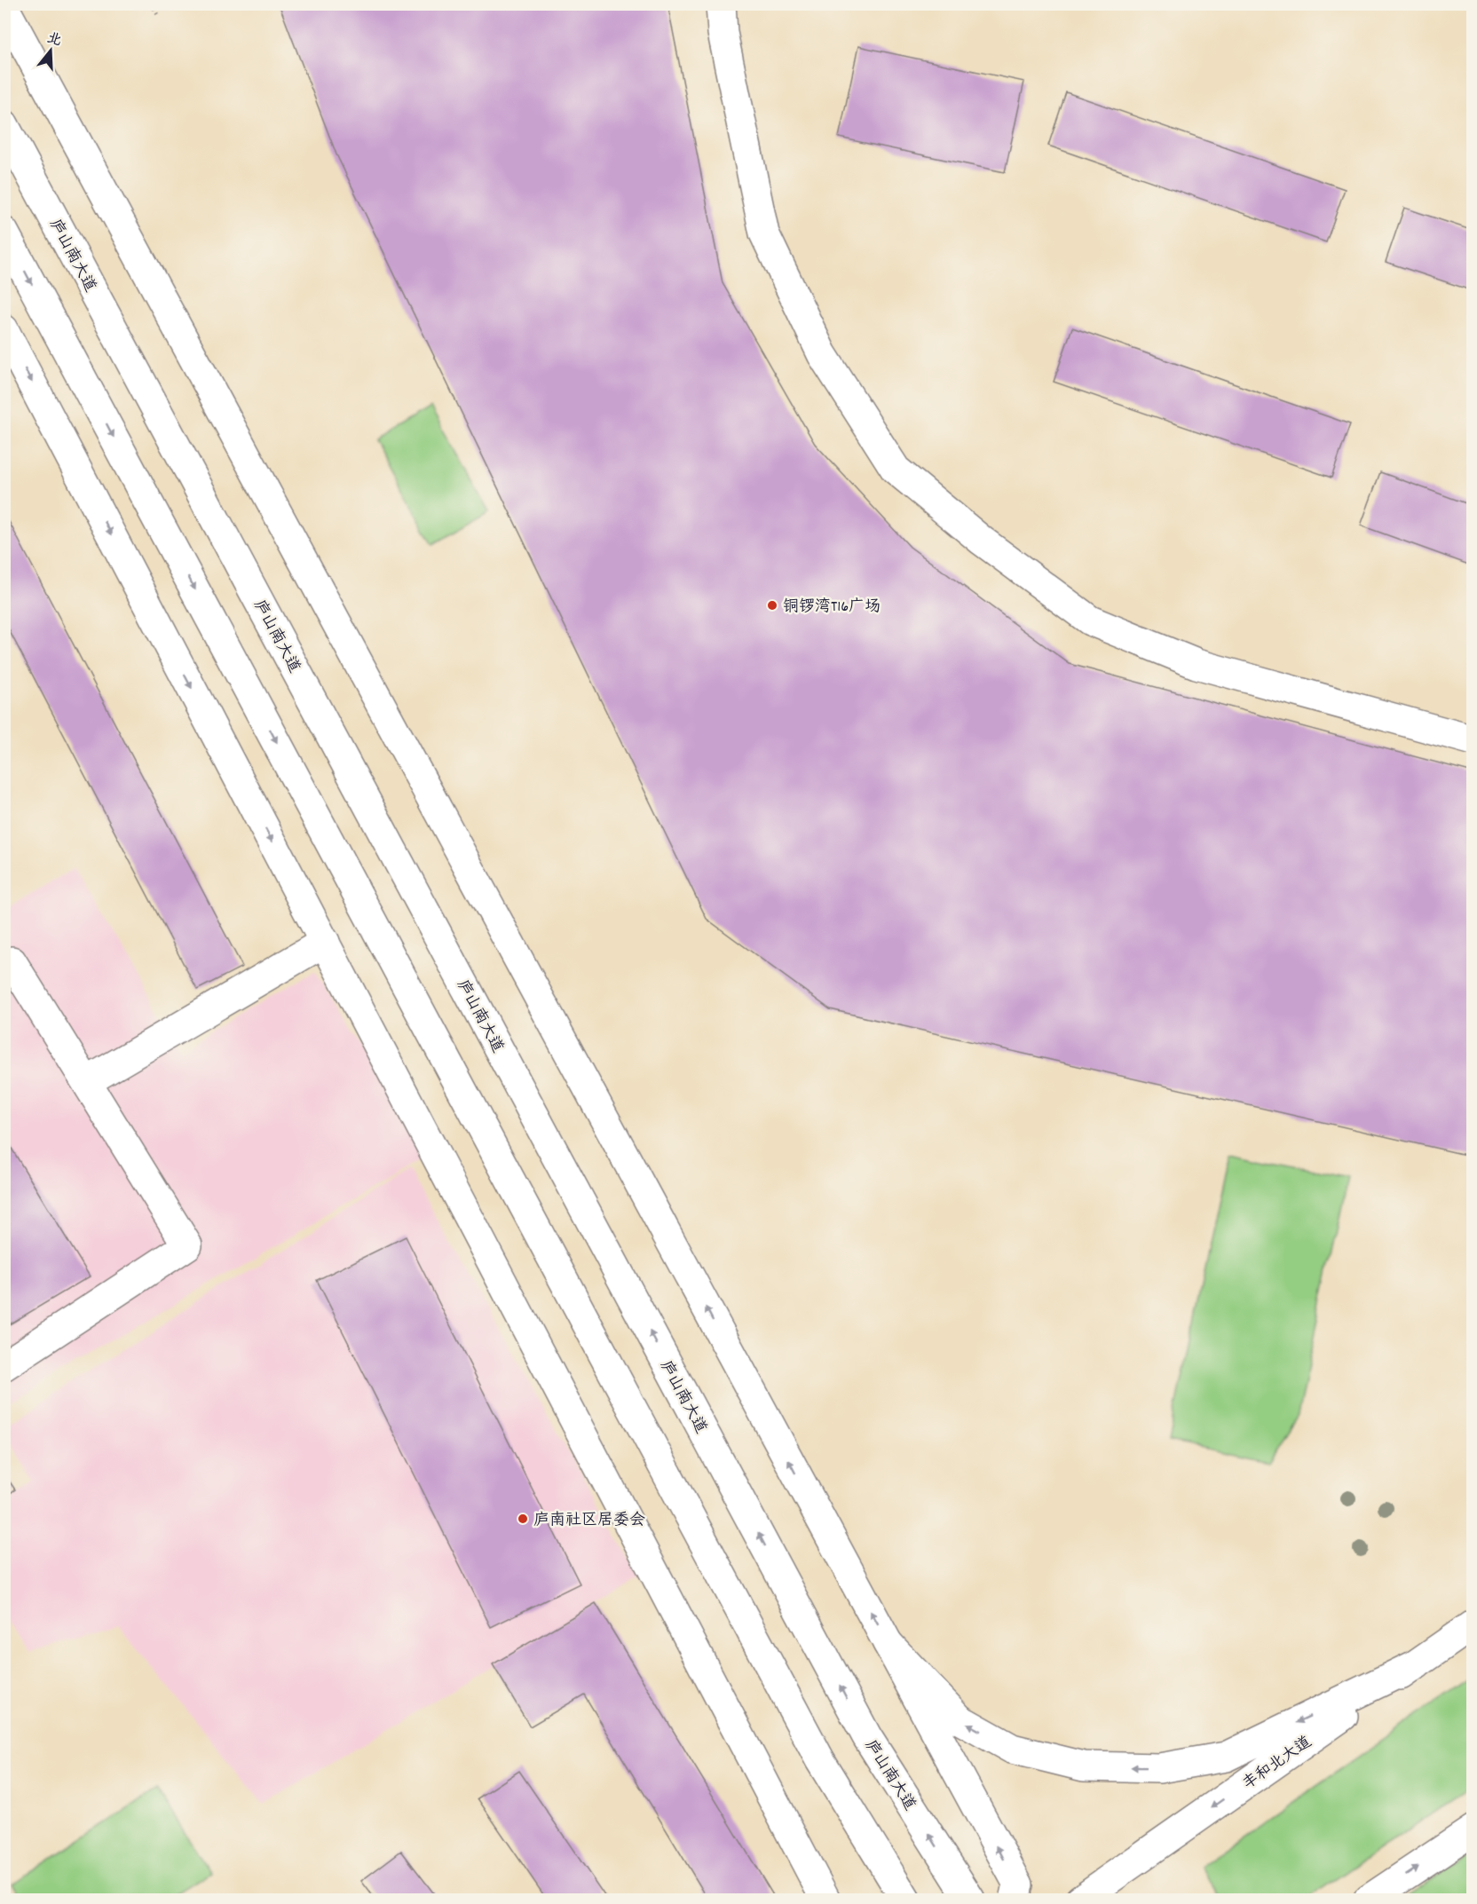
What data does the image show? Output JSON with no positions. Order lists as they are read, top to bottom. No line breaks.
{"streets":{"main road":["庐山南大道","丰和北大道"]},"places":["铜锣湾T16广场","庐南社区居委会"],"north":"top"}
